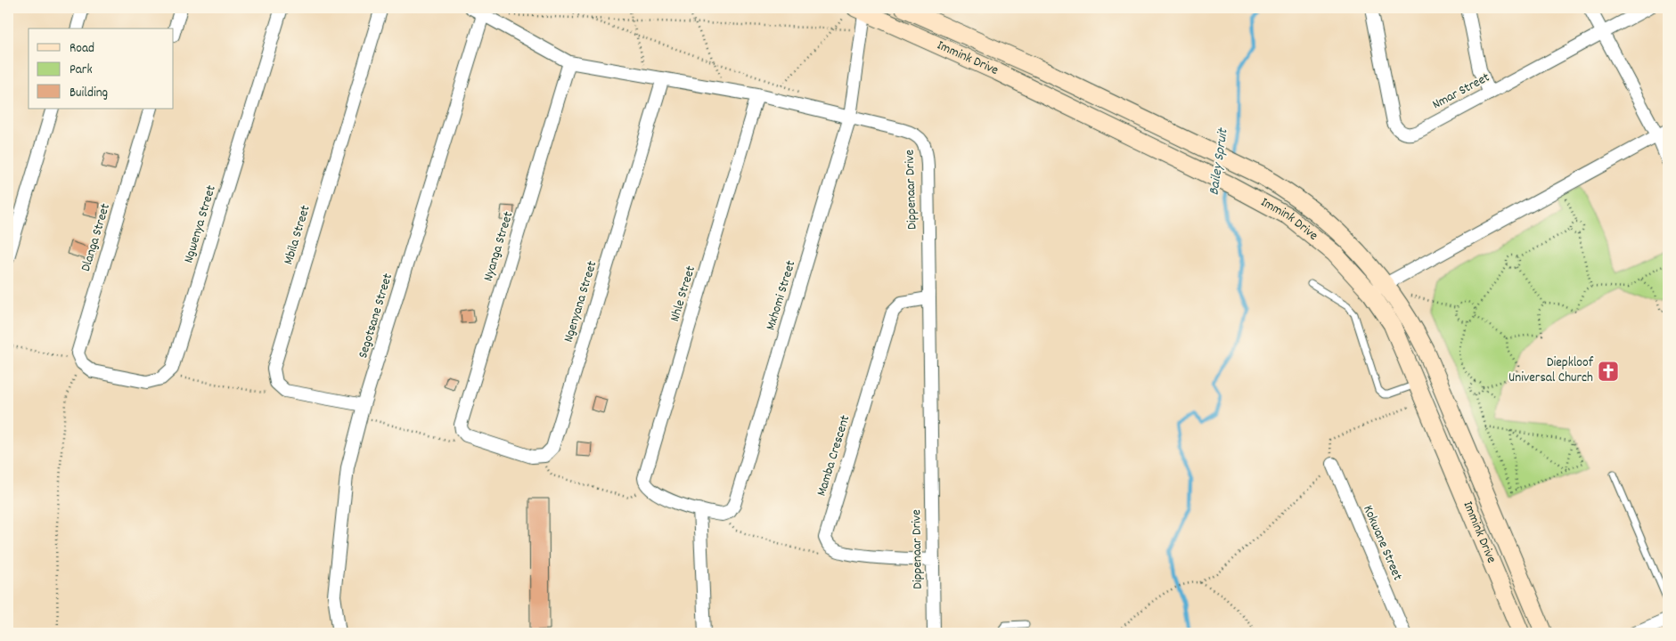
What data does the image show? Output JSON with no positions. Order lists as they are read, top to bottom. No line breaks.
{"streets":{"main road":["Immink Drive"],"street":["Nmar Street","Dippenaar Drive","Ngwenya Street","Mbila Street","Dlanga Street","Nyanga Street","Nhle Street","Mxhomi Street","Ngenyana Street","Segotsane Street","Mamba Crescent","Kokwane Street"]},"crossings":[["Immink Drive","Mxhomi Street"],["Dippenaar Drive","Nyanga Street"],["Dippenaar Drive","Nhle Street"],["Dippenaar Drive","Mxhomi Street"],["Dippenaar Drive","Ngenyana Street"],["Dippenaar Drive","Segotsane Street"],["Dippenaar Drive","Mamba Crescent"]],"water":["Bailey Spruit"],"places":{"church":["Diepkloof Universal Church"]},"legend":["Road","Park","Building"]}
